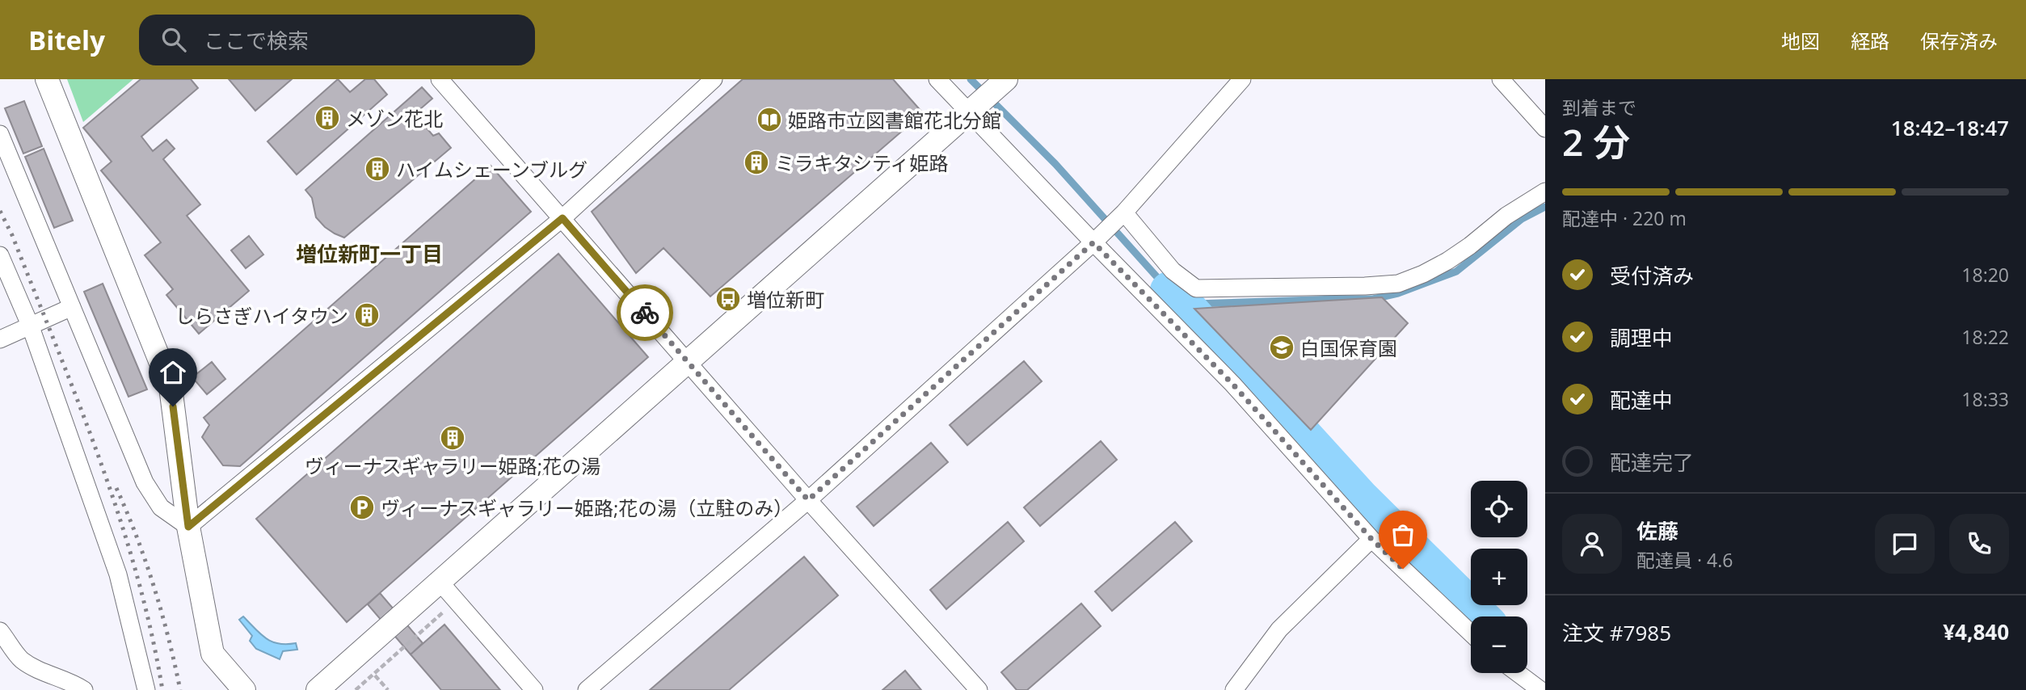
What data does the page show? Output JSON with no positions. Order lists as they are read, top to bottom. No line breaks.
{"districts":["増位新町一丁目"],"places":{"building":["メゾン花北","ミラキタシティ姫路","ハイムシェーンブルグ","しらさぎハイタウン","ヴィーナスギャラリー姫路;花の湯"],"library":["姫路市立図書館花北分館"],"bus stop":["増位新町"],"school or university":["白国保育園"],"parking":["ヴィーナスギャラリー姫路;花の湯（立駐のみ）"]},"page":{"header":"Bitely","search":"ここで検索","nav":["地図","経路","保存済み"],"heading":["2 分","到着まで","18:42–18:47"],"panel":["佐藤","配達員 · 4.6","注文 #7985","¥4,840"],"bar":"配達中 · 220 m","list":[["受付済み","18:20"],["調理中","18:22"],["配達中","18:33"],"配達完了"],"map_buttons":["+","−"]}}
